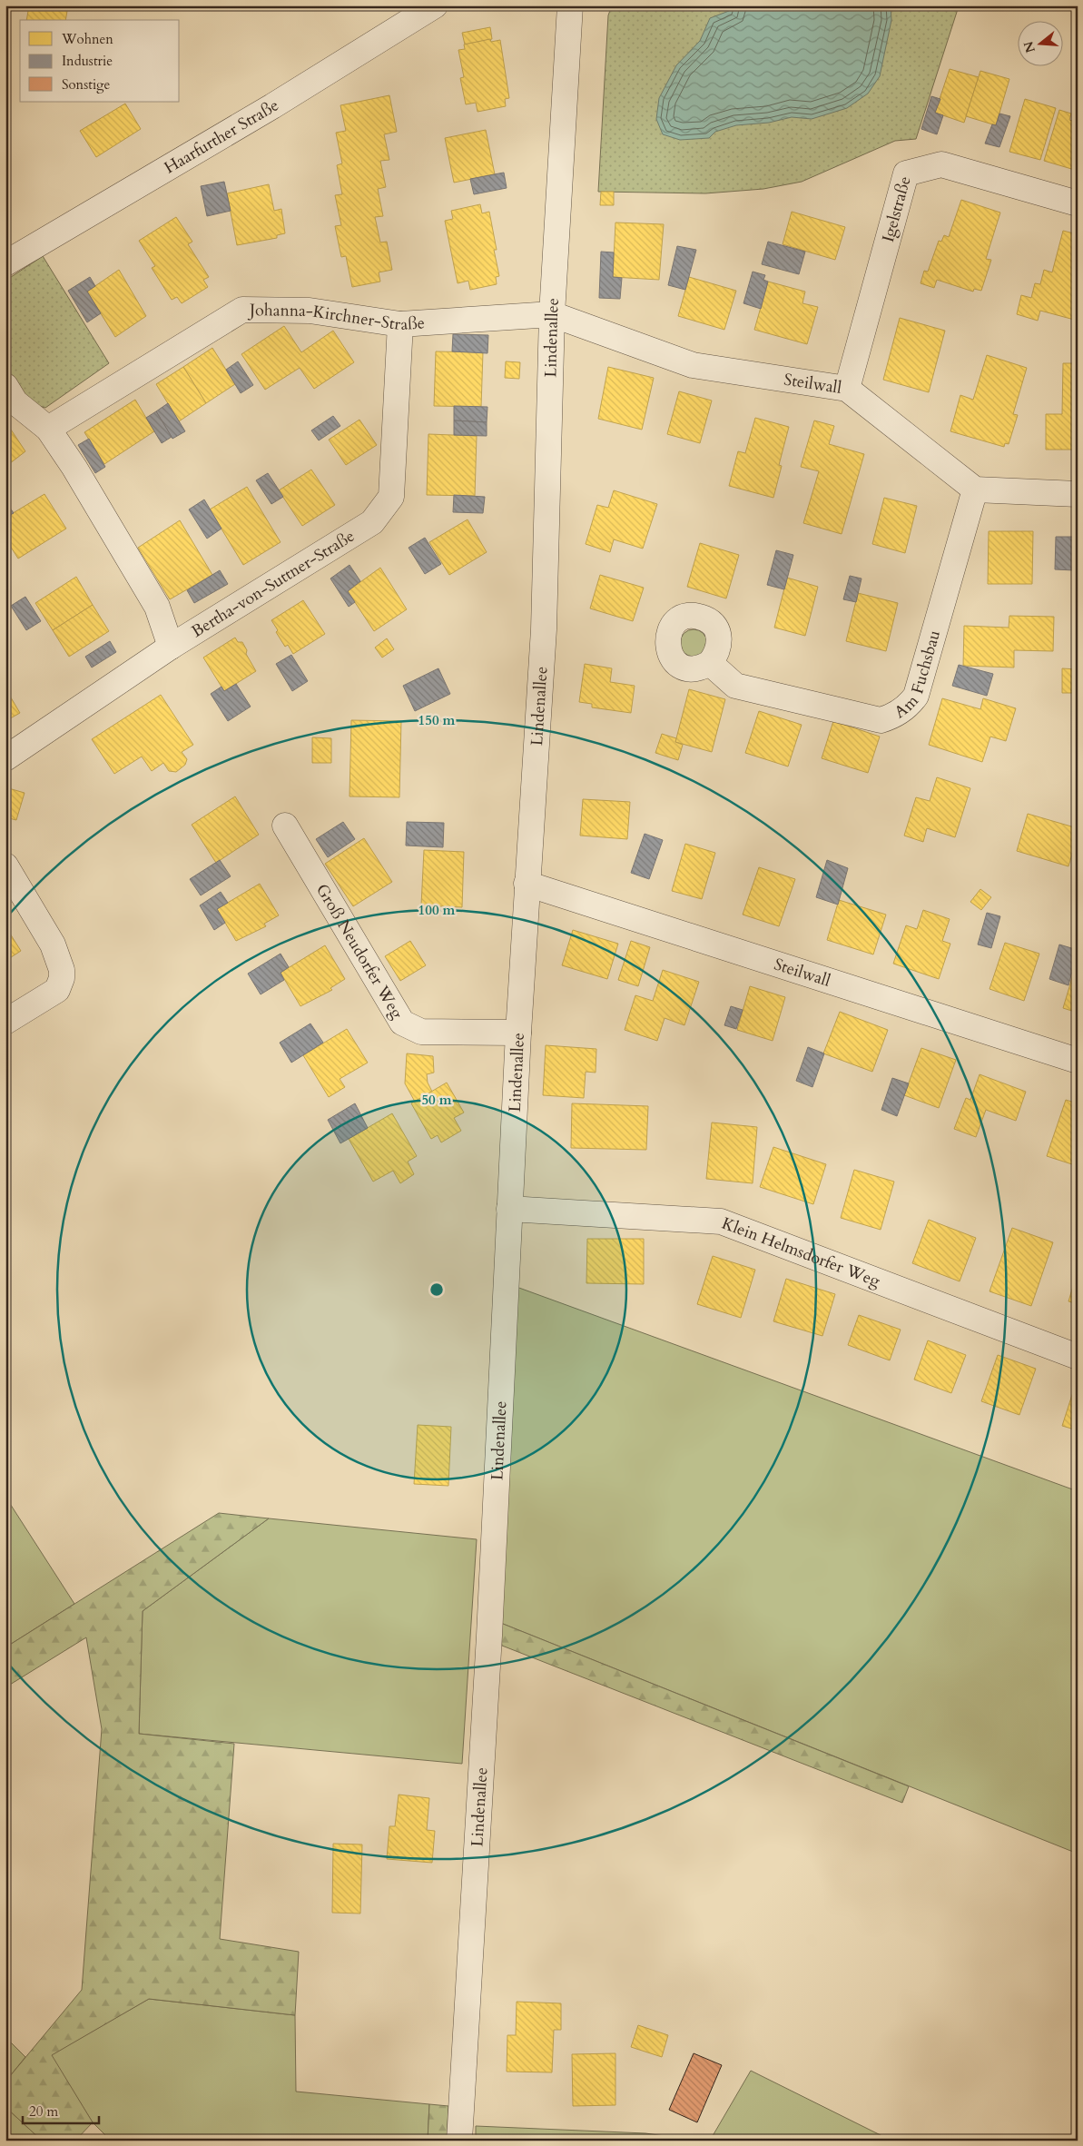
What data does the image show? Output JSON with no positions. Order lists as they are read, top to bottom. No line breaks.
{"streets":{"street":["Haarfurther Straße","Igelstraße","Johanna-Kirchner-Straße","Lindenallee","Steilwall","Bertha-von-Suttner-Straße","Am Fuchsbau","Groß Neudorfer Weg","Klein Helmsdorfer Weg"]},"crossings":[["Igelstraße","Steilwall"],["Johanna-Kirchner-Straße","Lindenallee"],["Johanna-Kirchner-Straße","Steilwall"],["Johanna-Kirchner-Straße","Bertha-von-Suttner-Straße"],["Lindenallee","Steilwall"],["Lindenallee","Groß Neudorfer Weg"],["Lindenallee","Klein Helmsdorfer Weg"],["Steilwall","Am Fuchsbau"]],"legend":["Wohnen","Industrie","Sonstige"],"scale_bar":"20 m","north":"left","rings":["150 m","100 m","50 m"]}
